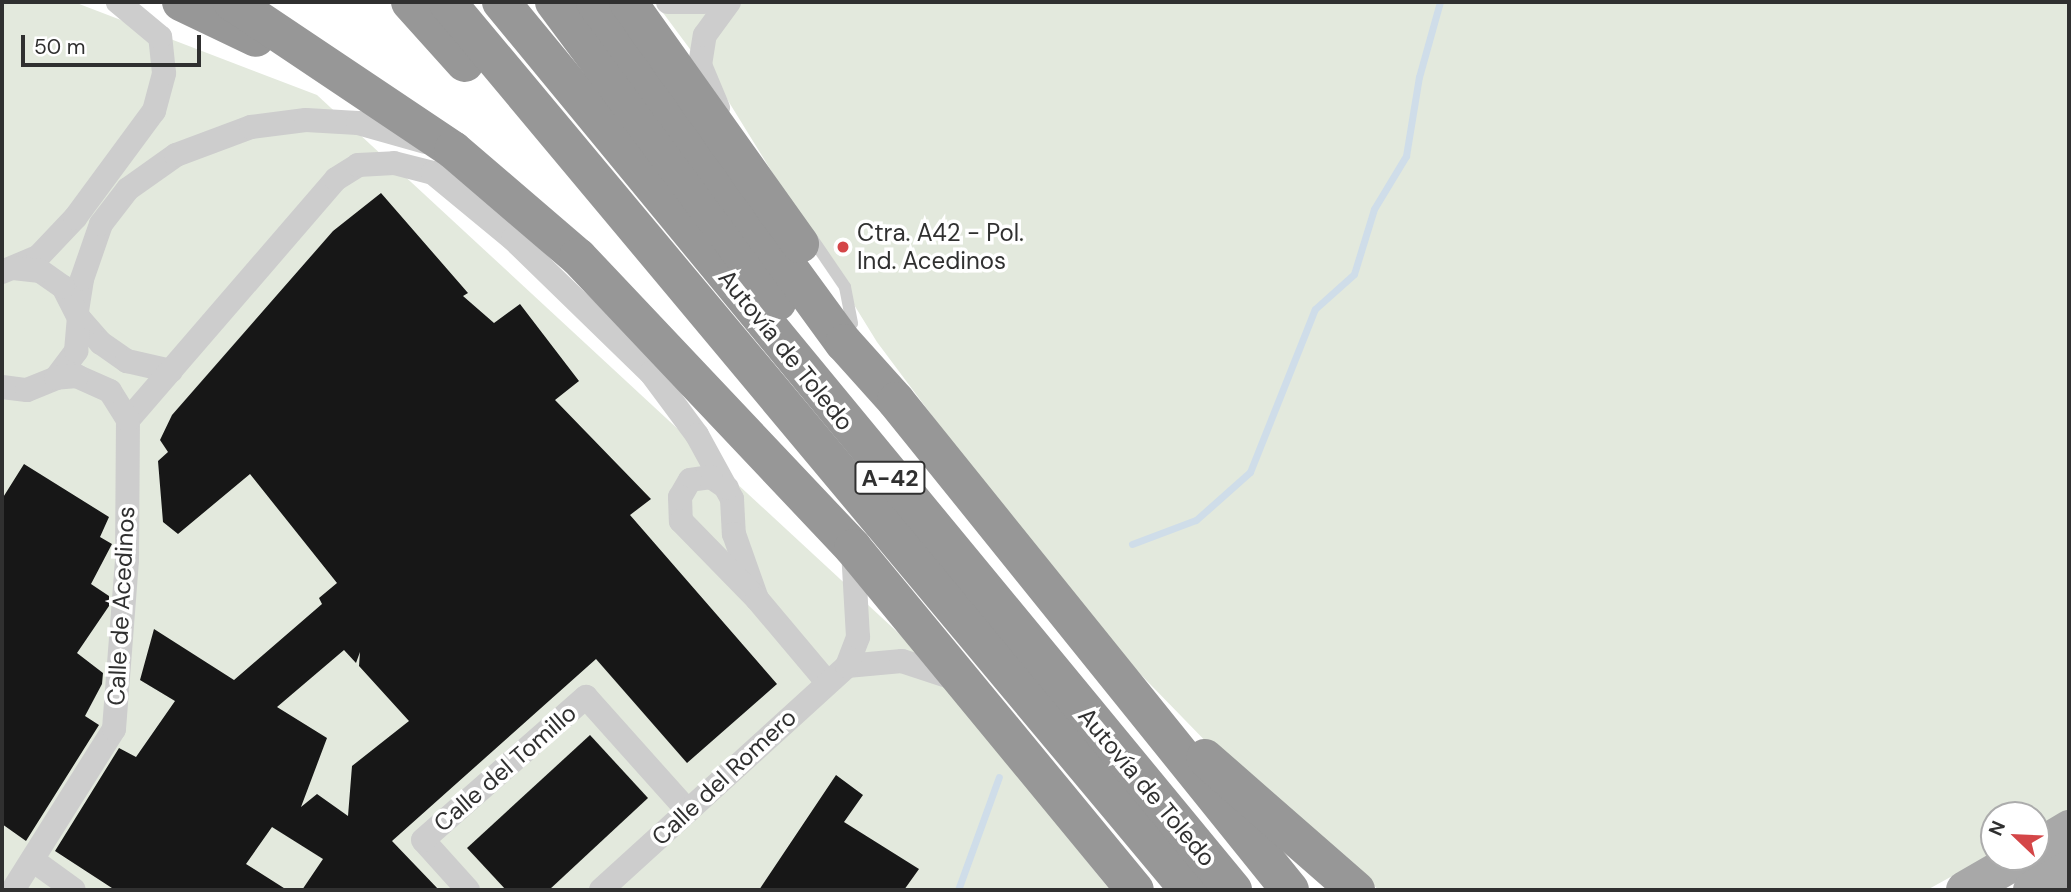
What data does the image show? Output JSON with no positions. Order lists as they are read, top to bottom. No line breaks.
{"streets":{"highway":["Autovía de Toledo","A-42"],"street":["Calle de Acedinos","Calle del Tomillo","Calle del Romero"]},"crossings":[["Calle del Tomillo","Calle del Romero"]],"places":["Ctra. A42 - Pol. Ind. Acedinos"],"scale_bar":"50 m","north":"top left"}
